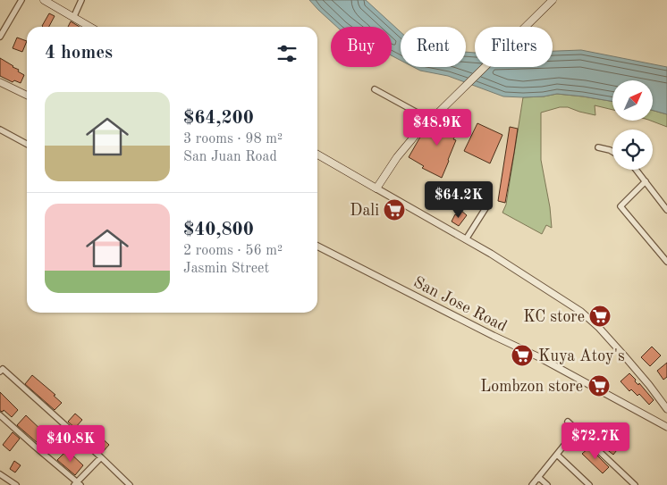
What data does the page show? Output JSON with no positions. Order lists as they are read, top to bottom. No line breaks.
{"streets":{"street":["San Jose Road"]},"places":{"supermarket":["Dali","KC store","Kuya Atoy's","Lombzon store"]},"north":"top right","page":{"chip":["Buy","Rent","Filters"],"heading":"4 homes","list":[{"name":"$64,200","note":"3 rooms · 98 m² · San Juan Road"},{"name":"$40,800","note":"2 rooms · 56 m² · Jasmin Street"}],"price":["$48.9K","$64.2K","$72.7K","$40.8K"]}}
